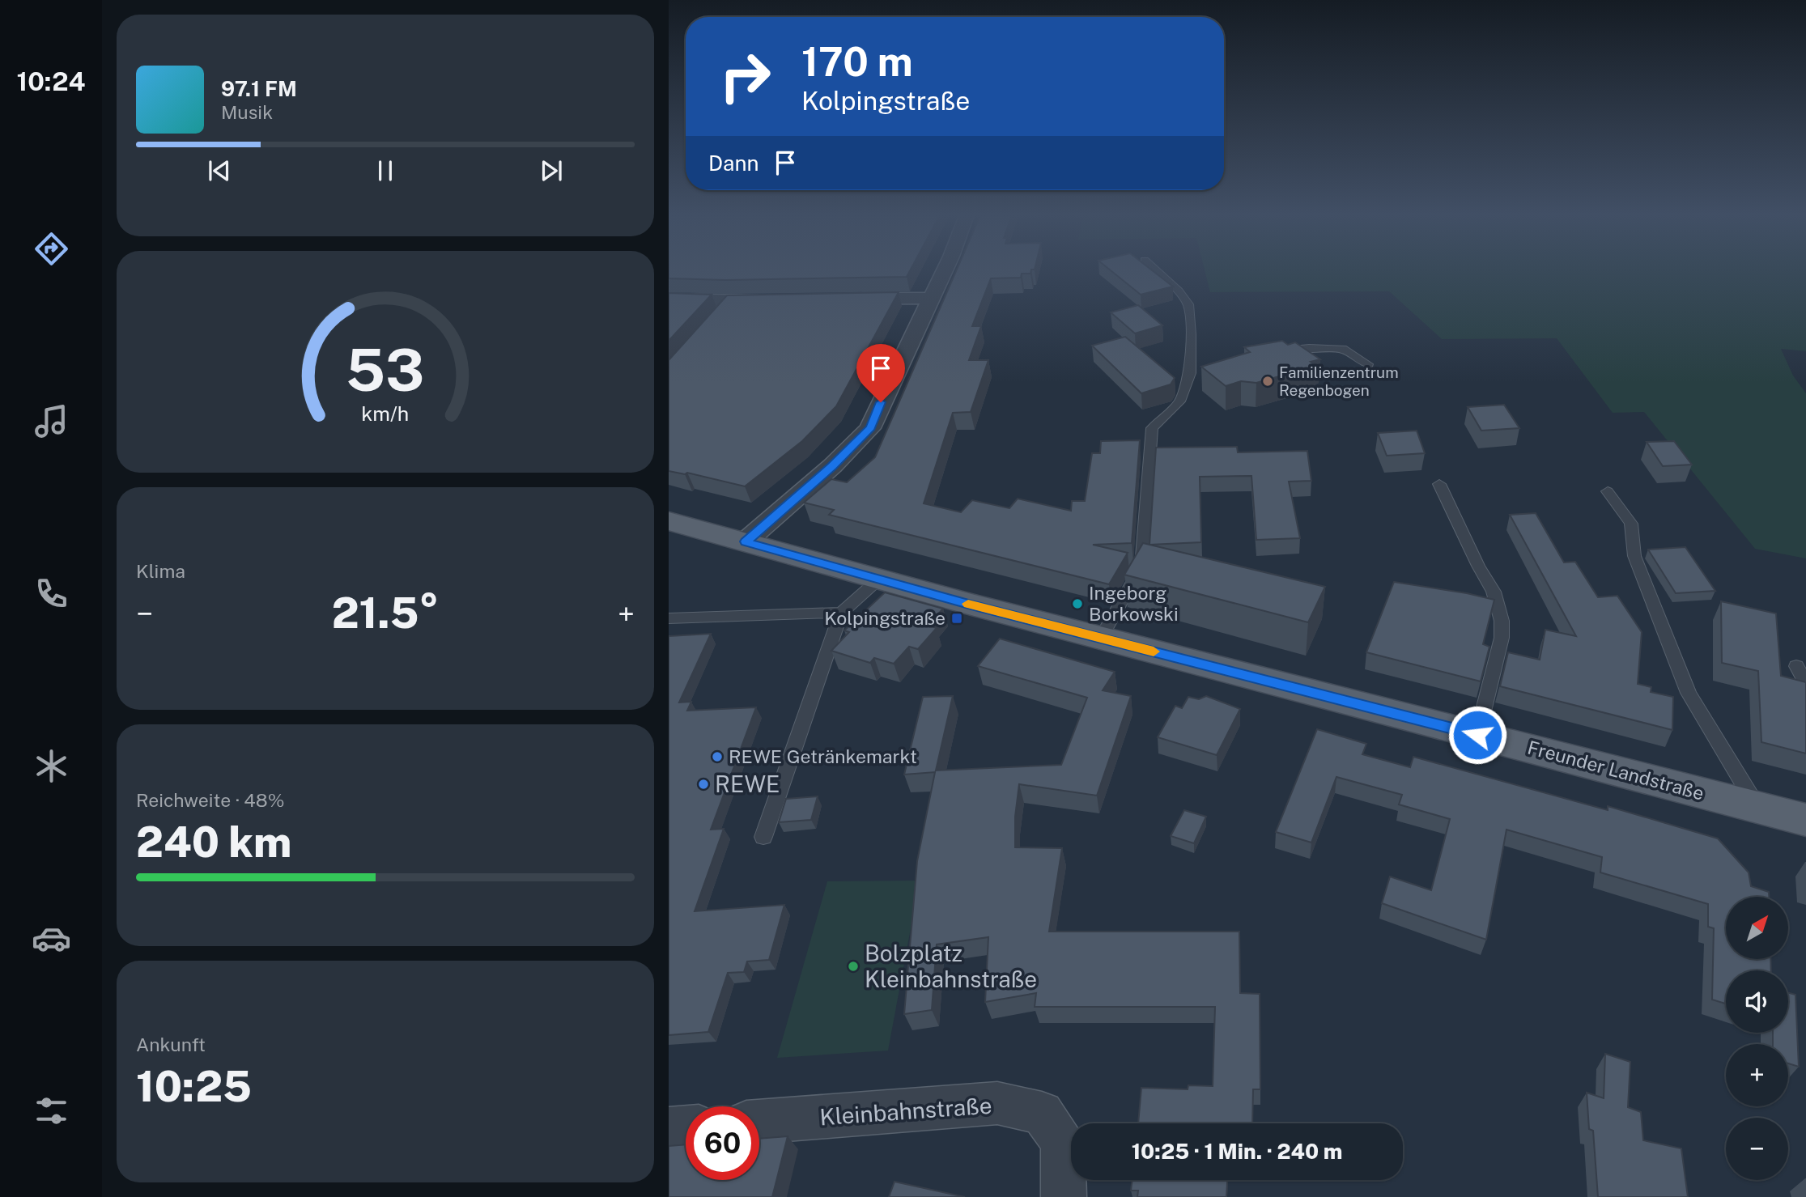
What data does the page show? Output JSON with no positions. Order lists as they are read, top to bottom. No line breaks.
{"streets":{"main road":["Freunder Landstraße"],"street":["Kleinbahnstraße"]},"places":{"other":["Familienzentrum Regenbogen","Ingeborg Borkowski","REWE Getränkemarkt","REWE","Bolzplatz Kleinbahnstraße"],"transit":["Kolpingstraße"]},"north":"top right","page":{"tabs":"10:24","turn":["170 m","Kolpingstraße"],"song":["97.1 FM","Musik"],"then":"Dann","tile":["Klima",["Reichweite · 48%","240 km"],["Ankunft","10:25"]],"heat":["−","21.5°","+"],"map_buttons":["+","−"],"limit":"60","trip":"10:25 · 1 Min. · 240 m","gauge":["53","km/h"]}}
